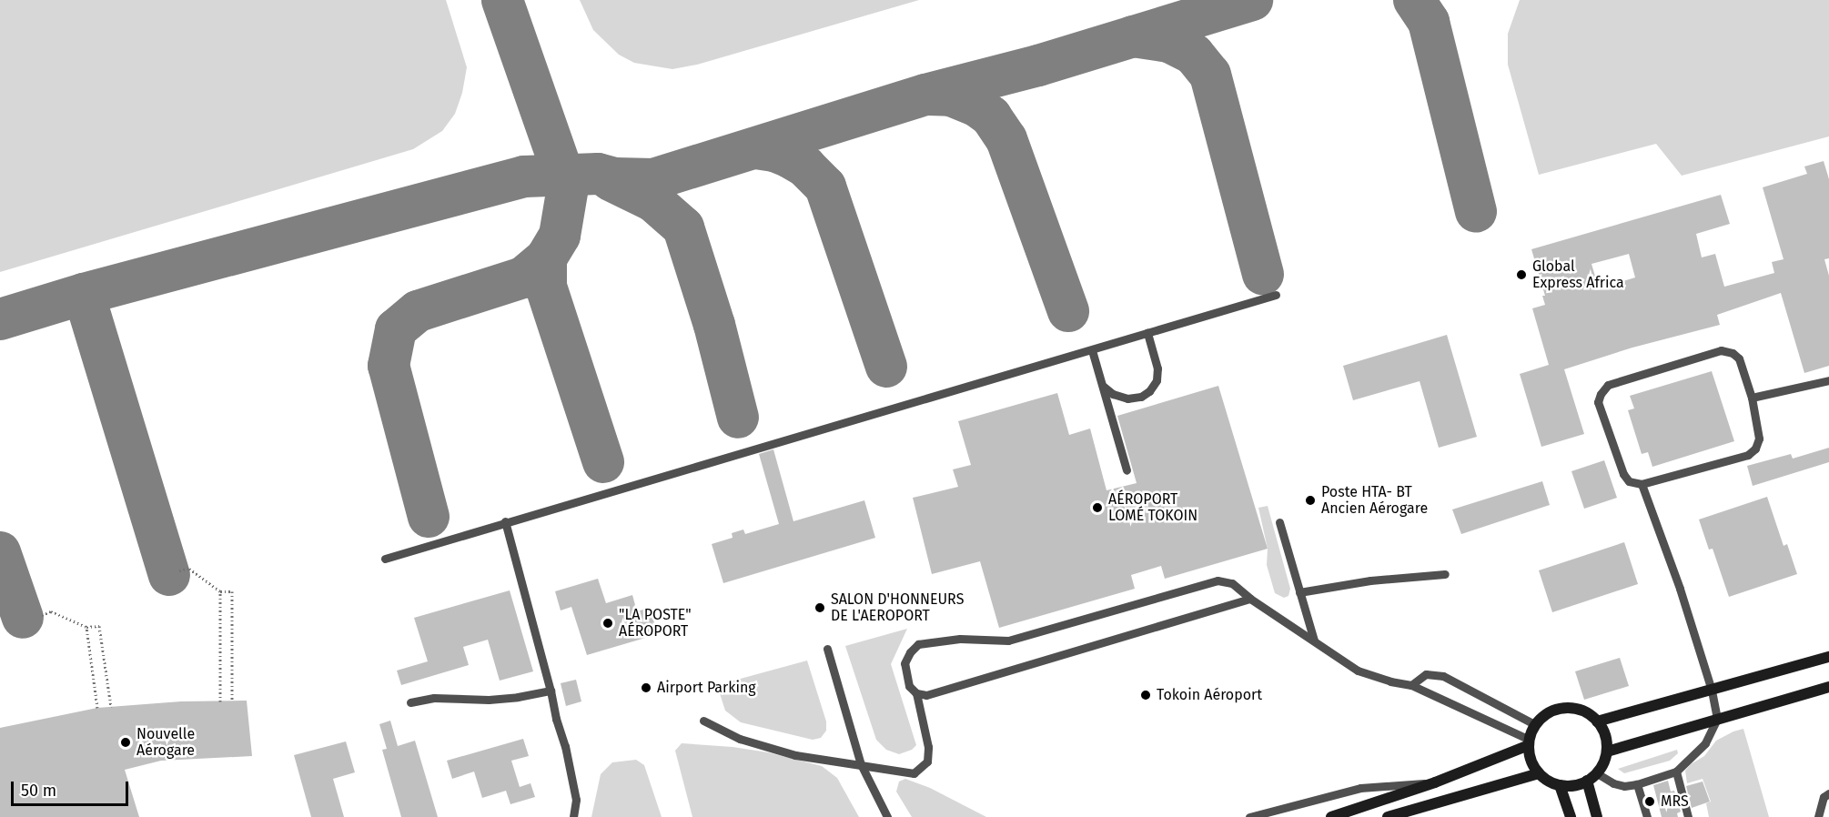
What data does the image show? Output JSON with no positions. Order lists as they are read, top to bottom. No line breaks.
{"places":["Global Express Africa","Poste HTA- BT Ancien Aérogare","AÉROPORT LOMÉ TOKOIN","SALON D'HONNEURS DE L'AEROPORT","\"LA POSTE\" AÉROPORT","Airport Parking","Tokoin Aéroport","Nouvelle Aérogare","MRS"],"scale_bar":"50 m"}
